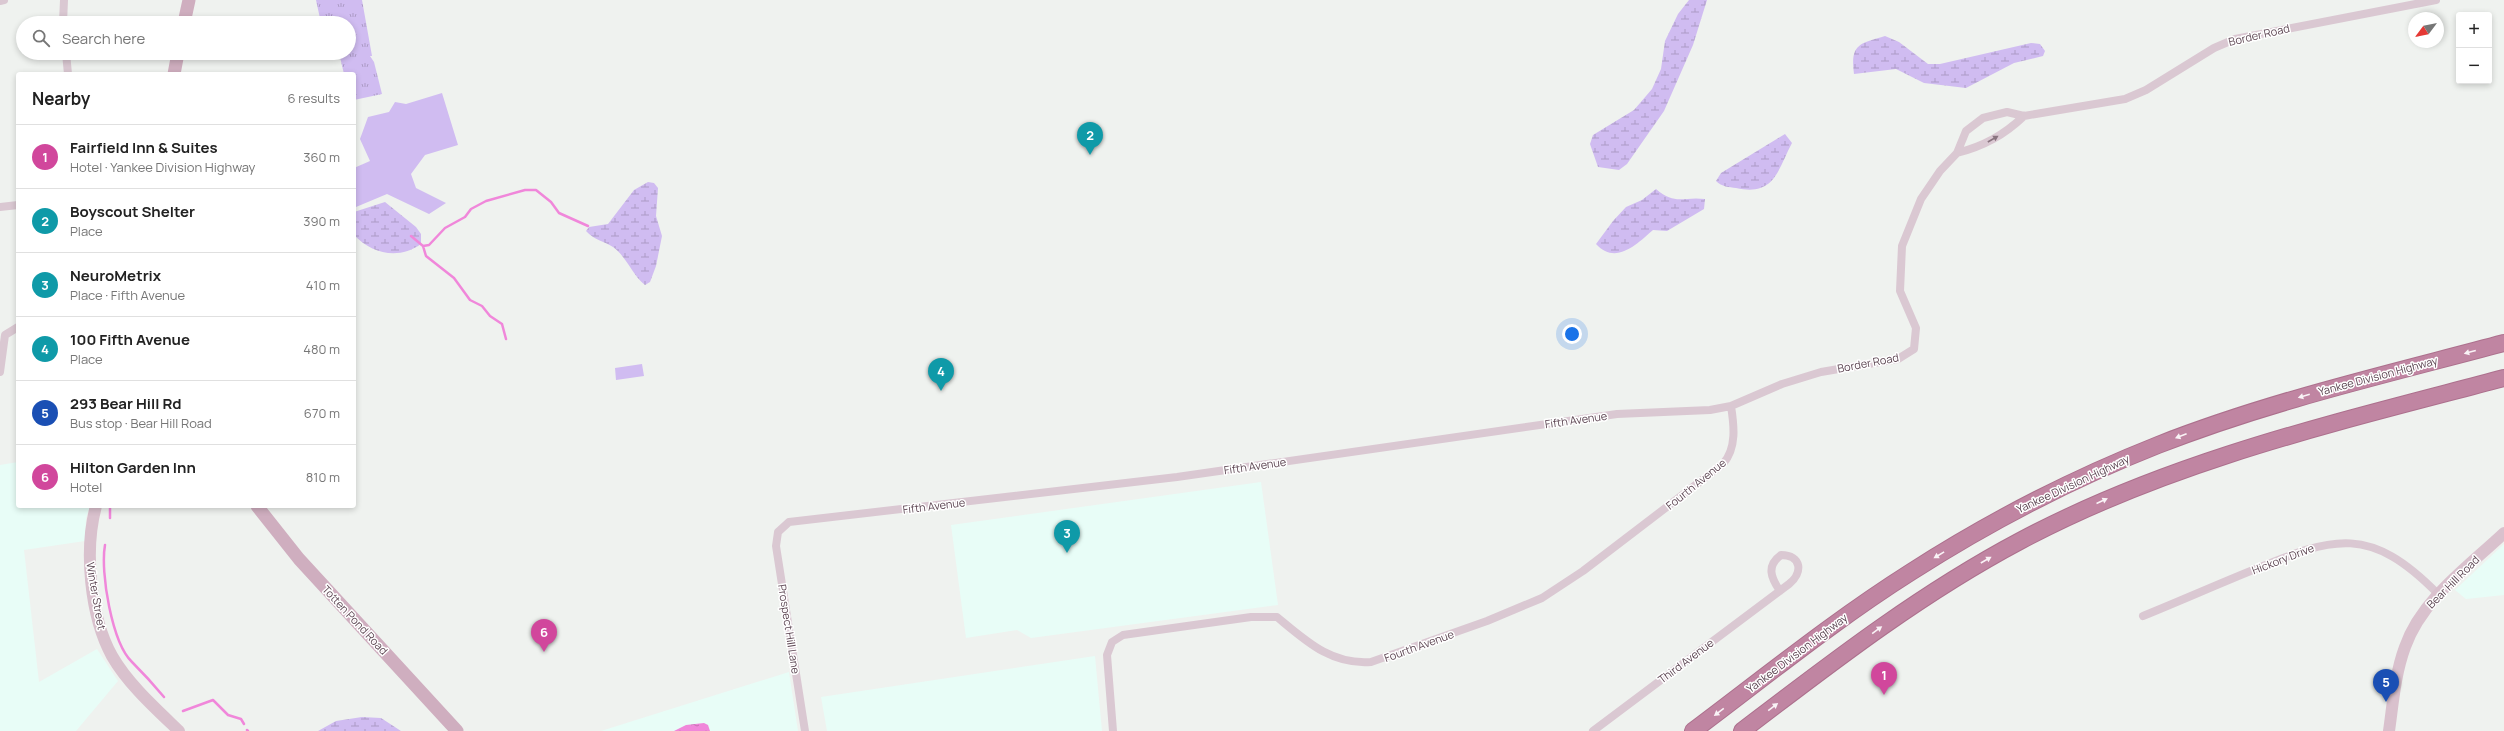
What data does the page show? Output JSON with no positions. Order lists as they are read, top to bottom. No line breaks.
{"streets":{"highway":["Yankee Division Highway"],"main road":["Totten Pond Road"],"street":["Border Road","Fifth Avenue","Fourth Avenue","Hickory Drive","Bear Hill Road","Winter Street","Prospect Hill Lane","Third Avenue"]},"crossings":[["Border Road","Fifth Avenue"],["Border Road","Fourth Avenue"],["Fifth Avenue","Fourth Avenue"],["Fifth Avenue","Prospect Hill Lane"],["Hickory Drive","Bear Hill Road"]],"north":"bottom left","page":{"map_buttons":["+","−"],"search":"Search here","heading":["Nearby","6 results"],"pins":["2","4","3","6","1","5"],"list":[{"mark":"1","name":"Fairfield Inn & Suites","note":"Hotel · Yankee Division Highway","value":"360 m"},{"mark":"2","name":"Boyscout Shelter","note":"Place","value":"390 m"},{"mark":"3","name":"NeuroMetrix","note":"Place · Fifth Avenue","value":"410 m"},{"mark":"4","name":"100 Fifth Avenue","note":"Place","value":"480 m"},{"mark":"5","name":"293 Bear Hill Rd","note":"Bus stop · Bear Hill Road","value":"670 m"},{"mark":"6","name":"Hilton Garden Inn","note":"Hotel","value":"810 m"}]}}
